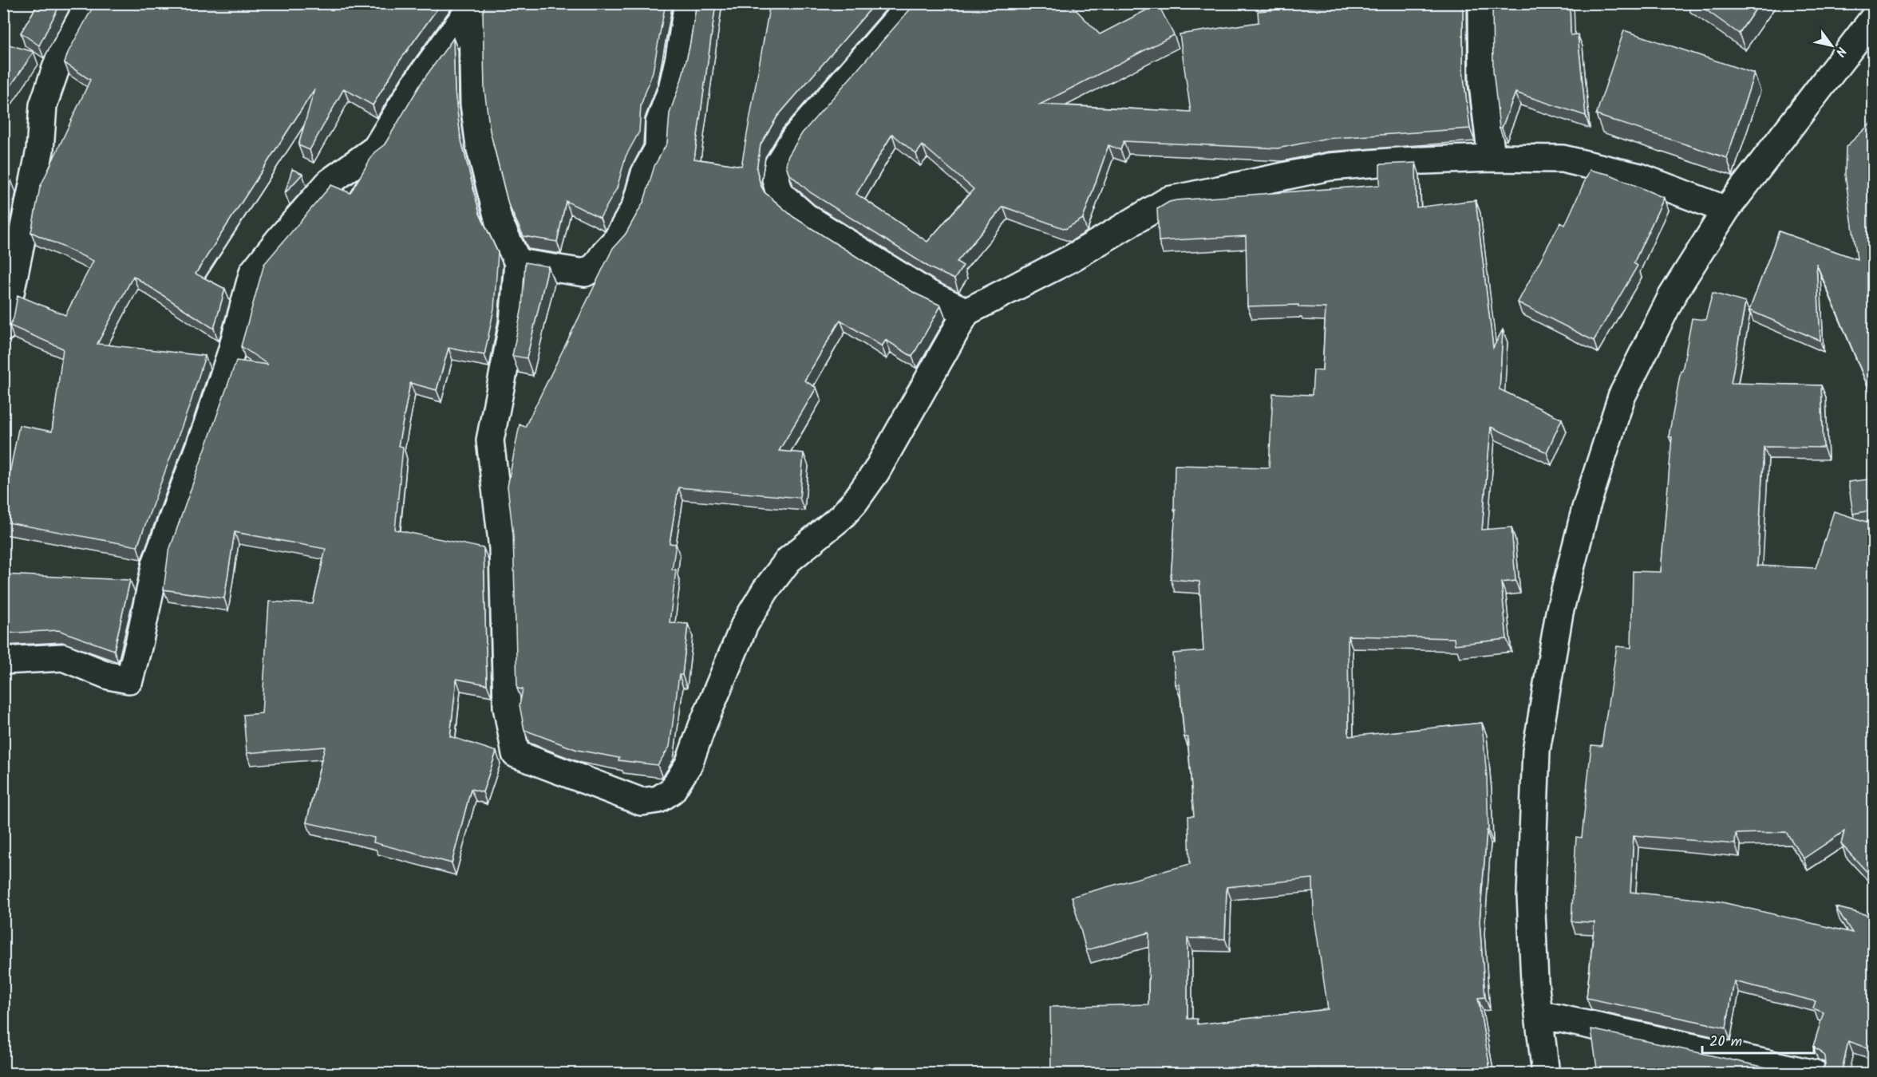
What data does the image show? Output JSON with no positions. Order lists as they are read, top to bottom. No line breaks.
{"scale_bar":"20 m","north":"bottom right"}
